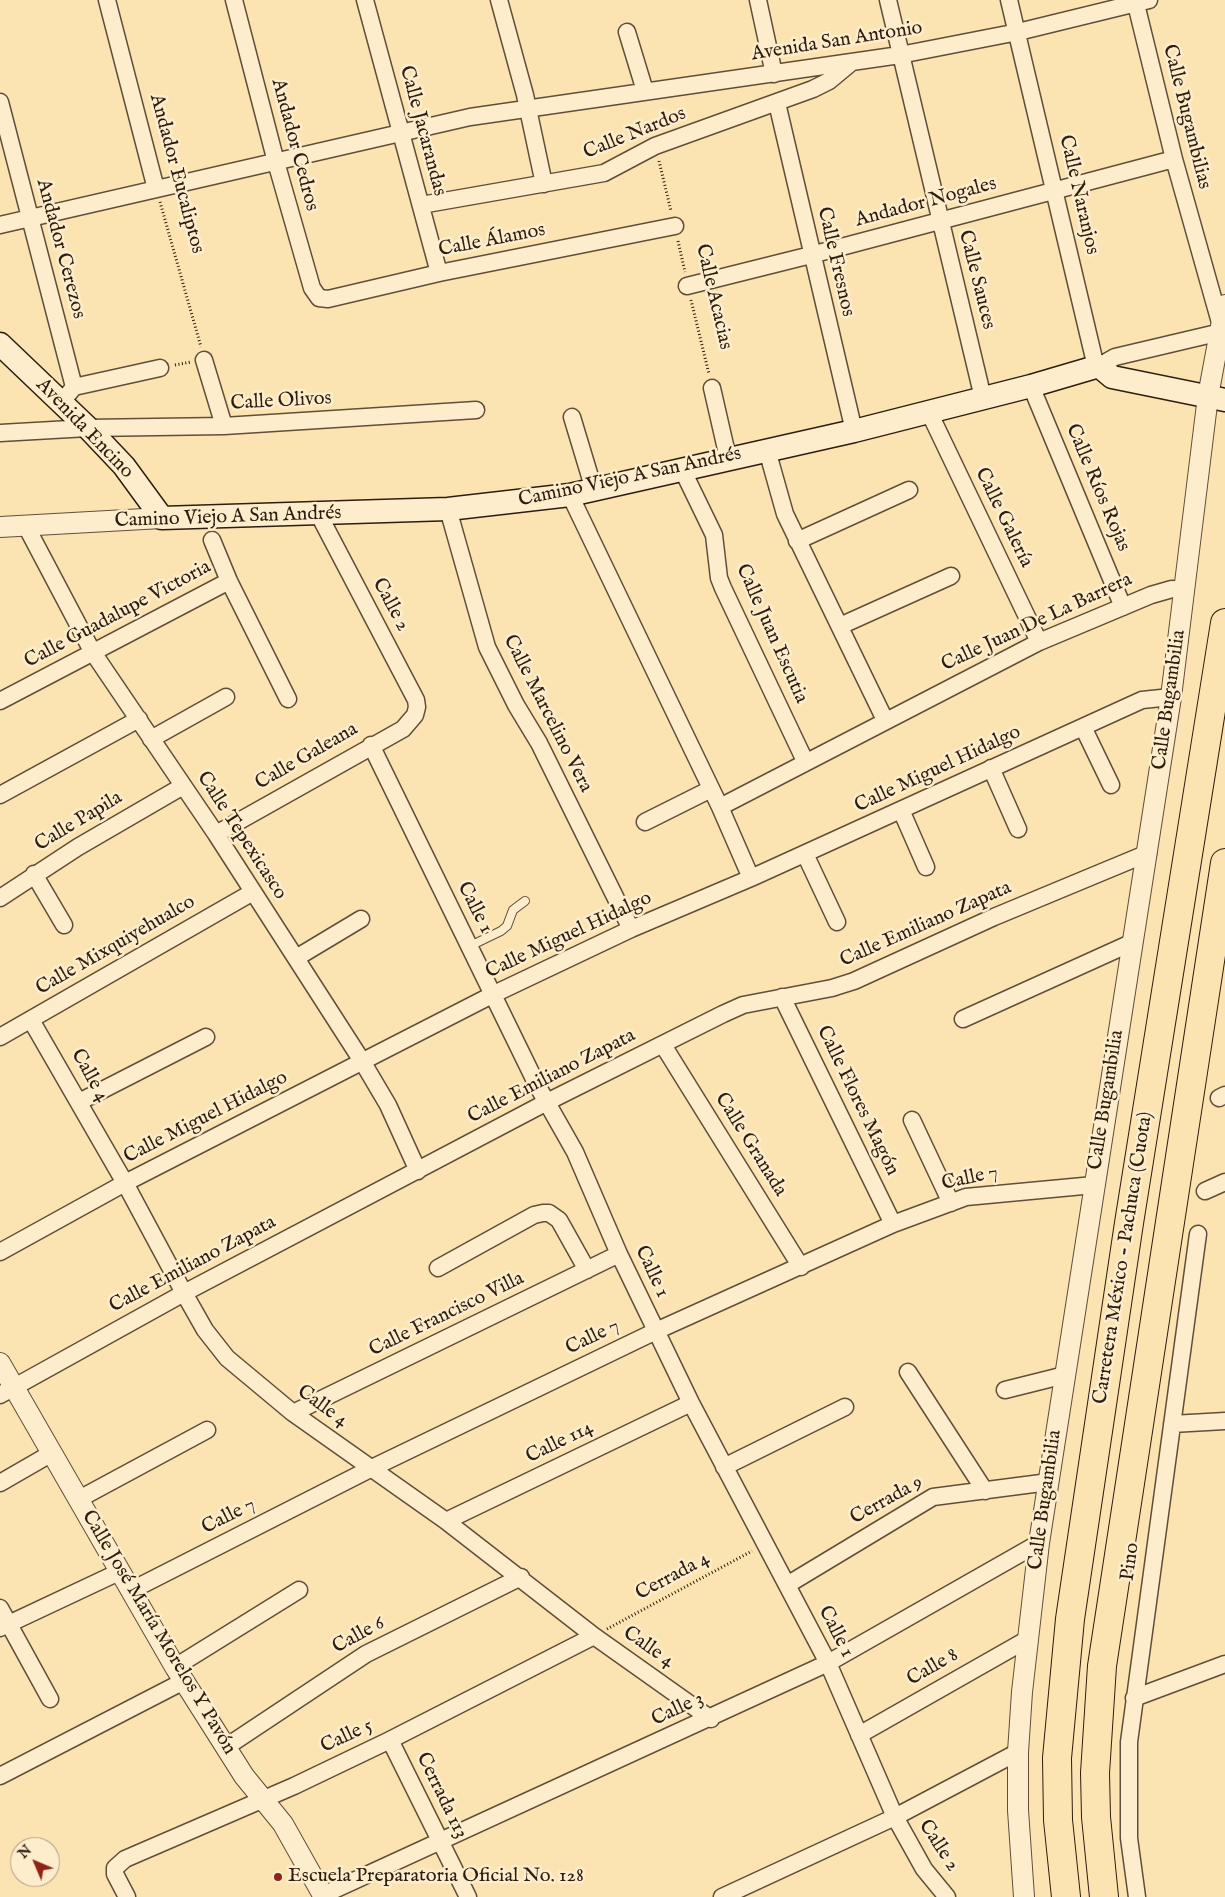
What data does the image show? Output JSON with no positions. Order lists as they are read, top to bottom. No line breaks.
{"streets":{"highway":["Carretera México - Pachuca (Cuota)"],"main road":["Avenida Encino","Camino Viejo A San Andrés"],"street":["Avenida San Antonio","Calle Bugambilias","Calle Jacarandas","Calle Nardos","Andador Cedros","Andador Eucaliptos","Calle Naranjos","Andador Nogales","Calle Álamos","Andador Cerezos","Calle Fresnos","Calle Sauces","Calle Olivos","Calle Ríos Rojas","Calle Galería","Calle 2","Calle Guadalupe Victoria","Calle Juan De La Barrera","Calle Juan Escutia","Calle Bugambilia","Calle Marcelino Vera","Calle Galeana","Calle Miguel Hidalgo","Calle Papila","Calle Tepexicasco","Calle 1","Calle Emiliano Zapata","Calle Mixquiyehualco","Calle 4","Calle Flores Magón","Calle Granada","Calle 7","Calle Francisco Villa","Calle 114","Cerrada 9","Pino","Calle José María Morelos Y Pavón","Calle 6","Calle 8","Calle 3","Calle 5","Cerrada 113"],"path":["Calle Acacias","Cerrada 4"]},"crossings":[["Avenida San Antonio","Calle Bugambilias"],["Avenida San Antonio","Calle Jacarandas"],["Avenida San Antonio","Calle Nardos"],["Avenida San Antonio","Andador Cedros"],["Avenida San Antonio","Calle Naranjos"],["Avenida San Antonio","Calle Sauces"],["Calle Bugambilias","Andador Nogales"],["Calle Bugambilias","Camino Viejo A San Andrés"],["Calle Bugambilias","Calle Bugambilia"],["Calle Jacarandas","Calle Nardos"],["Calle Jacarandas","Calle Álamos"],["Calle Nardos","Calle Fresnos"],["Calle Nardos","Calle Acacias"],["Andador Cedros","Calle Álamos"],["Calle Naranjos","Andador Nogales"],["Calle Naranjos","Camino Viejo A San Andrés"],["Andador Nogales","Calle Fresnos"],["Andador Nogales","Calle Sauces"],["Andador Nogales","Calle Acacias"],["Calle Álamos","Calle Acacias"],["Andador Cerezos","Avenida Encino"],["Calle Fresnos","Camino Viejo A San Andrés"],["Calle Sauces","Camino Viejo A San Andrés"],["Calle Olivos","Avenida Encino"],["Avenida Encino","Camino Viejo A San Andrés"],["Camino Viejo A San Andrés","Calle Ríos Rojas"],["Camino Viejo A San Andrés","Calle Galería"],["Camino Viejo A San Andrés","Calle 2"],["Camino Viejo A San Andrés","Calle Juan Escutia"],["Camino Viejo A San Andrés","Calle Bugambilia"],["Camino Viejo A San Andrés","Calle Marcelino Vera"],["Camino Viejo A San Andrés","Calle Tepexicasco"],["Calle Ríos Rojas","Calle Juan De La Barrera"],["Calle Galería","Calle Juan De La Barrera"],["Calle 2","Calle Galeana"],["Calle 2","Calle 1"],["Calle Guadalupe Victoria","Calle Tepexicasco"],["Calle Juan De La Barrera","Calle Juan Escutia"],["Calle Juan De La Barrera","Calle Bugambilia"],["Calle Bugambilia","Calle Miguel Hidalgo"],["Calle Bugambilia","Calle Emiliano Zapata"],["Calle Bugambilia","Calle 7"],["Calle Bugambilia","Cerrada 9"],["Calle Bugambilia","Calle 8"],["Calle Bugambilia","Calle 3"],["Calle Marcelino Vera","Calle Miguel Hidalgo"],["Calle Galeana","Calle Tepexicasco"],["Calle Galeana","Calle 1"],["Calle Miguel Hidalgo","Calle Tepexicasco"],["Calle Miguel Hidalgo","Calle 1"],["Calle Miguel Hidalgo","Calle 4"],["Calle Papila","Calle Tepexicasco"],["Calle Tepexicasco","Calle Emiliano Zapata"],["Calle Tepexicasco","Calle Mixquiyehualco"],["Calle 1","Calle Emiliano Zapata"],["Calle 1","Calle 7"],["Calle 1","Calle Francisco Villa"],["Calle 1","Calle 114"],["Calle 1","Cerrada 9"],["Calle 1","Cerrada 4"],["Calle 1","Calle 8"],["Calle 1","Calle 3"],["Calle Emiliano Zapata","Calle 4"],["Calle Emiliano Zapata","Calle Flores Magón"],["Calle Emiliano Zapata","Calle Granada"],["Calle Emiliano Zapata","Calle José María Morelos Y Pavón"],["Calle Mixquiyehualco","Calle 4"],["Calle 4","Calle 7"],["Calle 4","Calle Francisco Villa"],["Calle 4","Calle 114"],["Calle 4","Cerrada 4"],["Calle 4","Calle 6"],["Calle 4","Calle 3"],["Calle 4","Calle 5"],["Calle Flores Magón","Calle 7"],["Calle Granada","Calle 7"],["Calle 7","Calle José María Morelos Y Pavón"],["Cerrada 4","Calle 5"],["Calle José María Morelos Y Pavón","Calle 6"],["Calle José María Morelos Y Pavón","Calle 3"],["Calle José María Morelos Y Pavón","Calle 5"],["Calle 3","Cerrada 113"],["Calle 5","Cerrada 113"]],"places":["Escuela Preparatoria Oficial No. 128"],"north":"top left"}
